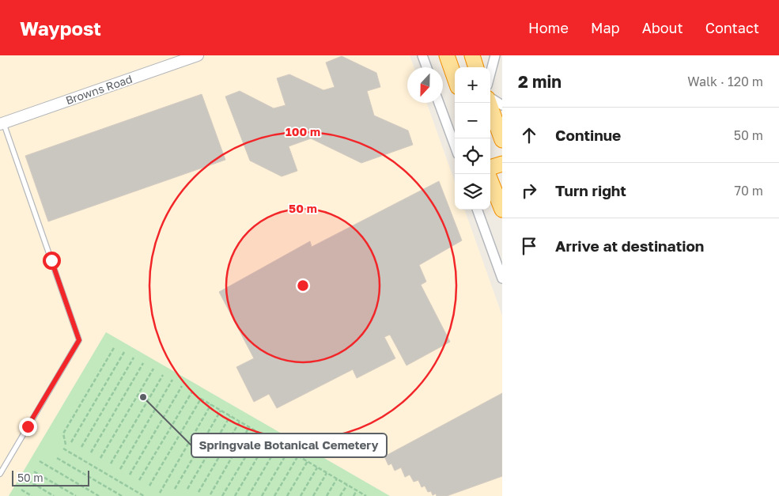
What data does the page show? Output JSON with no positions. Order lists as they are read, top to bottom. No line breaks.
{"streets":{"street":["Browns Road"]},"places":["Springvale Botanical Cemetery"],"scale_bar":"50 m","north":"bottom","page":{"header":"Waypost","nav":["Home","Map","About","Contact"],"heading":["2 min","Walk · 120 m"],"map_buttons":["+","−"],"list":[["Continue","50 m"],["Turn right","70 m"],"Arrive at destination"],"scale":"50 m"},"rings":["100 m","50 m"]}
